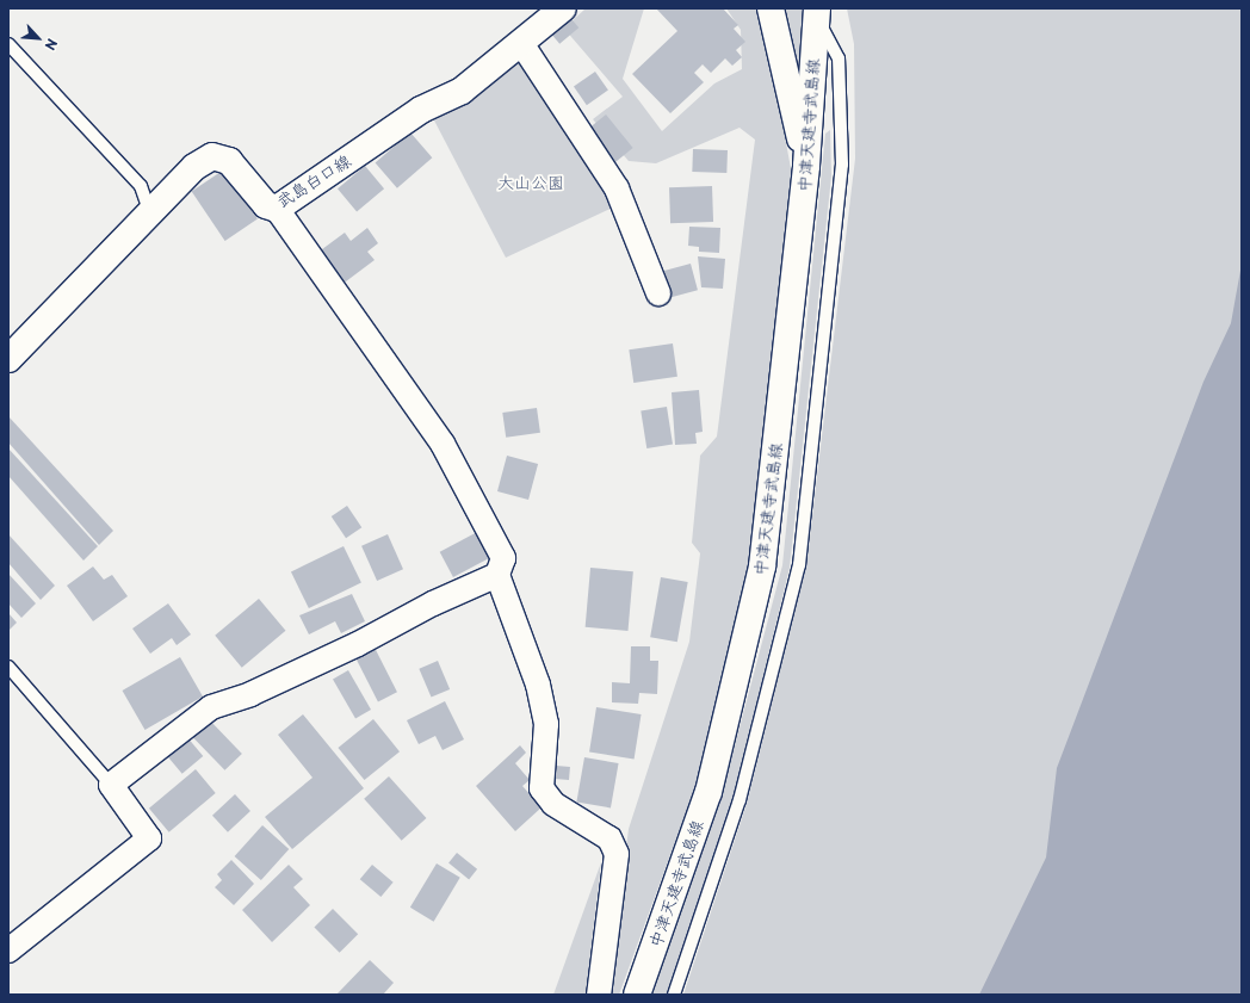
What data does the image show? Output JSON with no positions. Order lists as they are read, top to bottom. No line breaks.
{"streets":{"main road":["中津天建寺武島線","武島白口線"]},"parks":["大山公園"],"north":"bottom right"}
